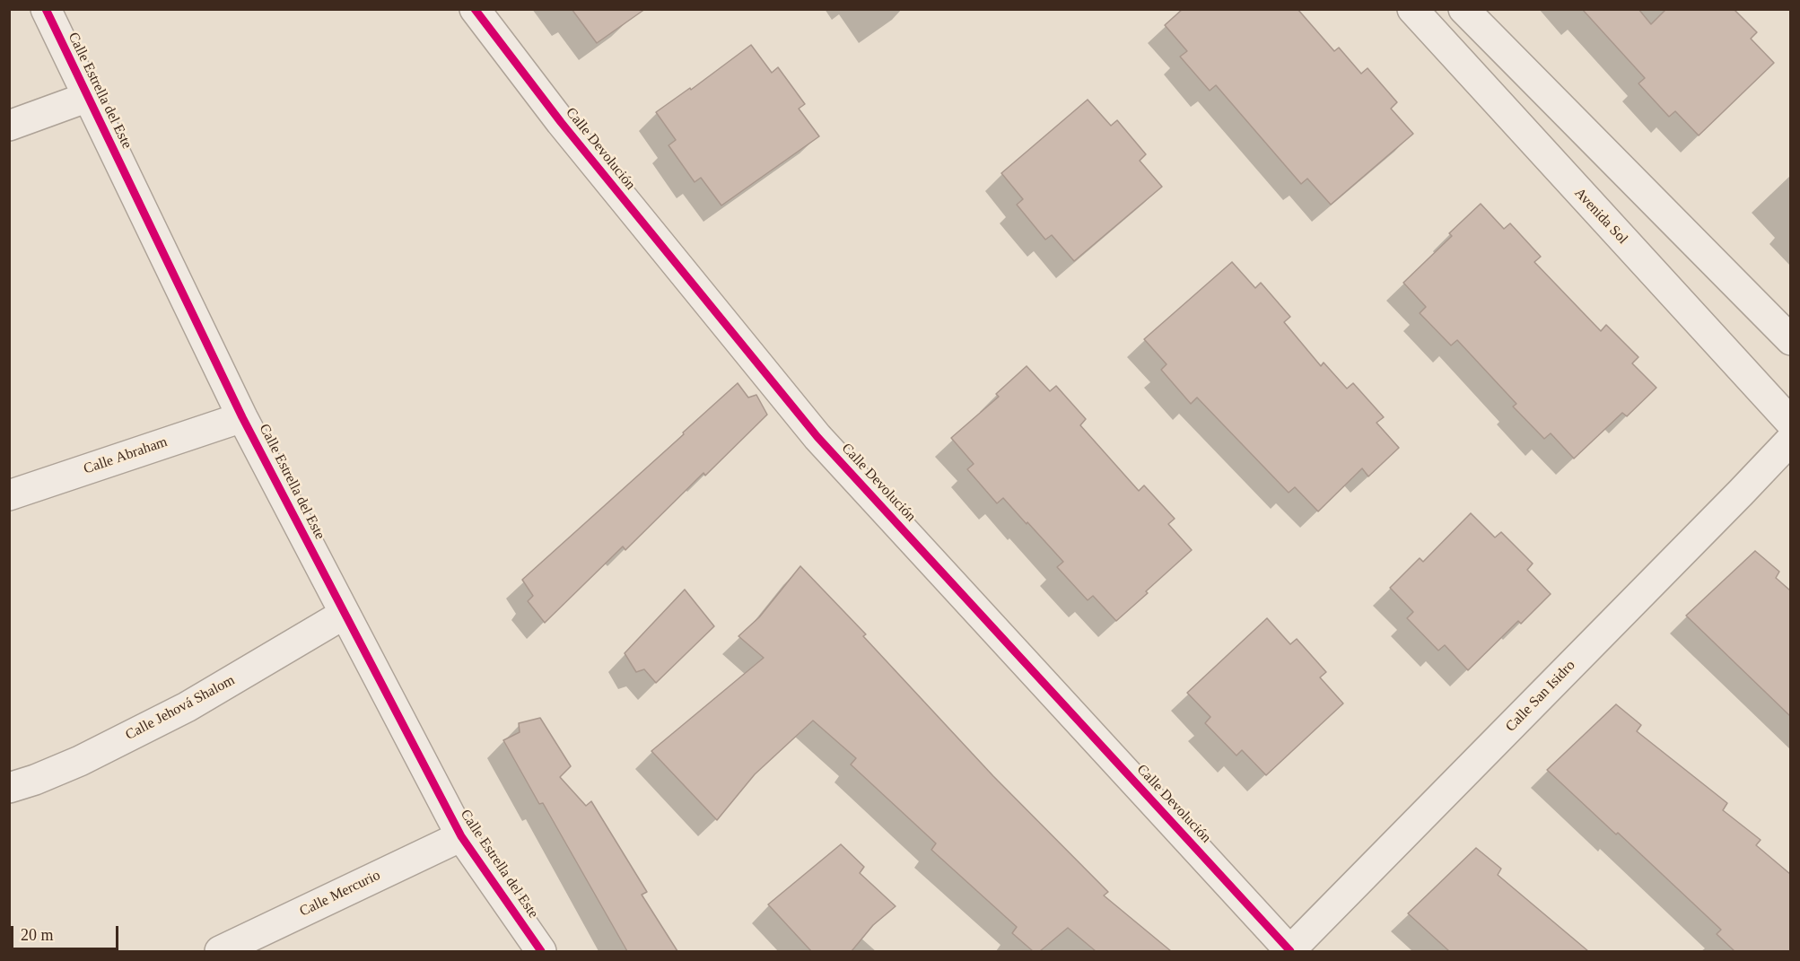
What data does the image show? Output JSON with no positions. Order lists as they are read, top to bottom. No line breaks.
{"streets":{"street":["Calle Estrella del Este","Calle Devolución","Avenida Sol","Calle Abraham","Calle San Isidro","Calle Jehová Shalom","Calle Mercurio"]},"crossings":[["Calle Estrella del Este","Calle Abraham"],["Calle Estrella del Este","Calle Jehová Shalom"],["Calle Estrella del Este","Calle Mercurio"],["Calle Devolución","Calle San Isidro"]],"scale_bar":"20 m"}
